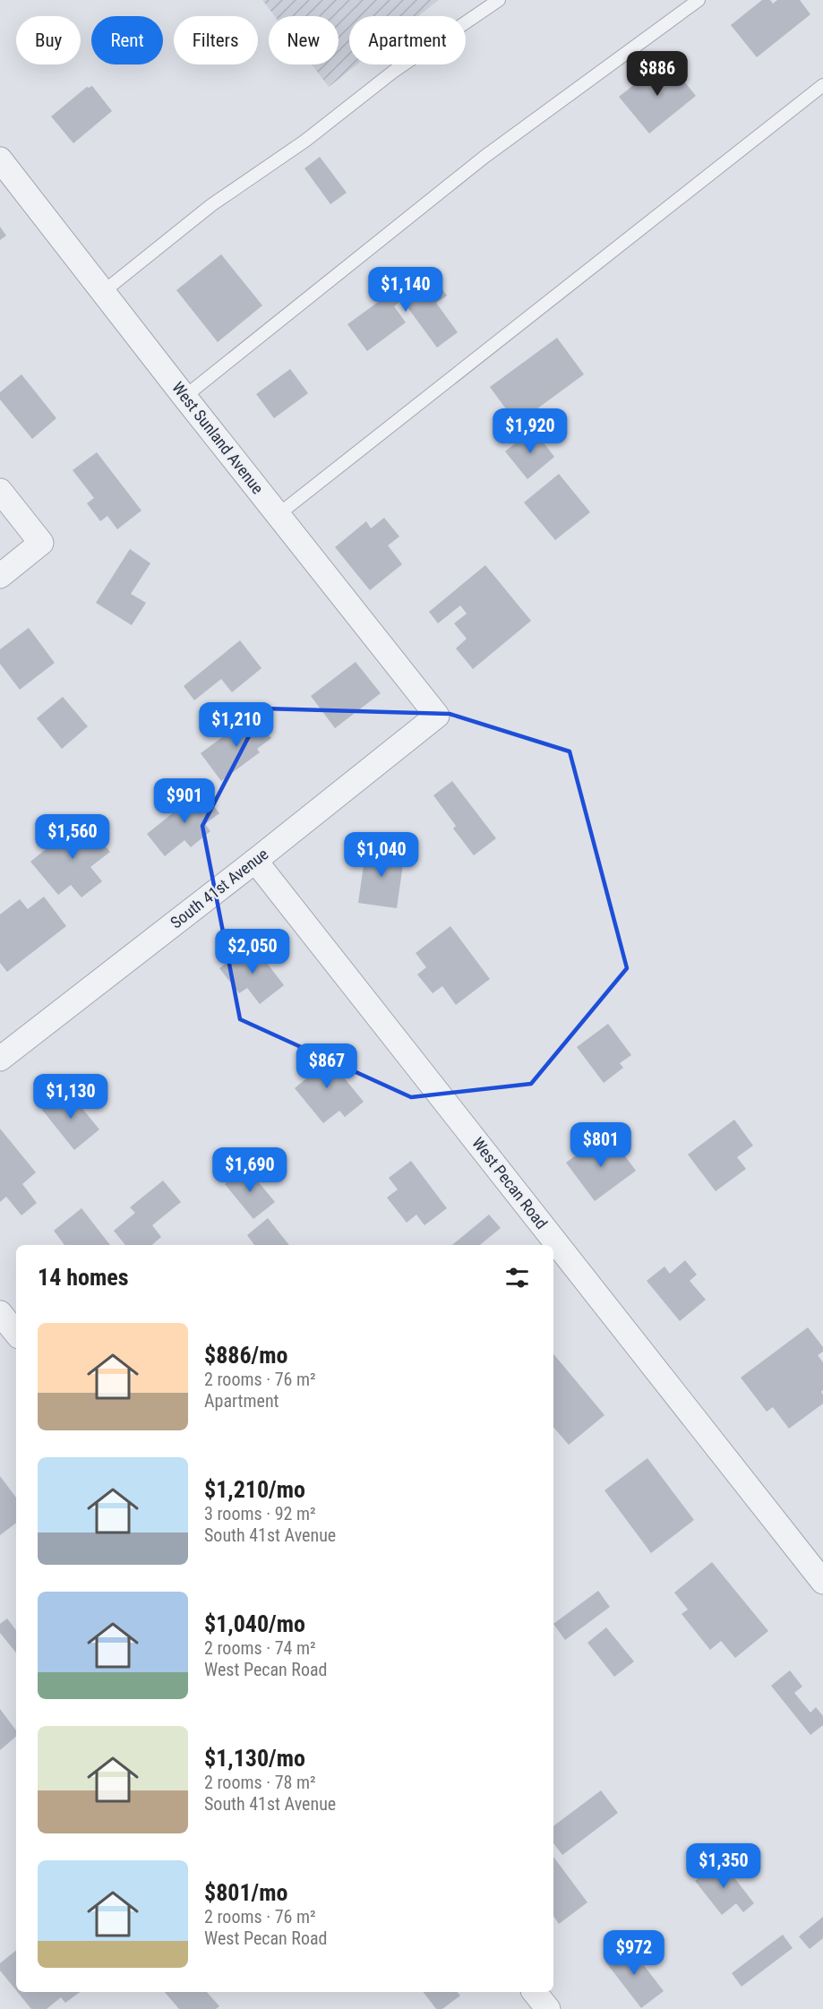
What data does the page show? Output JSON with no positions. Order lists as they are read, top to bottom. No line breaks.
{"streets":{"street":["West Sunland Avenue","South 41st Avenue","West Pecan Road"]},"crossings":[["West Sunland Avenue","South 41st Avenue"],["South 41st Avenue","West Pecan Road"]],"page":{"chip":["Buy","Rent","Filters","New","Apartment"],"price":["$886","$1,140","$1,920","$1,210","$901","$1,560","$1,040","$2,050","$867","$1,130","$801","$1,690","$1,350","$972"],"heading":"14 homes","list":[{"name":"$886/mo","note":"2 rooms · 76 m² · Apartment"},{"name":"$1,210/mo","note":"3 rooms · 92 m² · South 41st Avenue"},{"name":"$1,040/mo","note":"2 rooms · 74 m² · West Pecan Road"},{"name":"$1,130/mo","note":"2 rooms · 78 m² · South 41st Avenue"},{"name":"$801/mo","note":"2 rooms · 76 m² · West Pecan Road"}]}}
